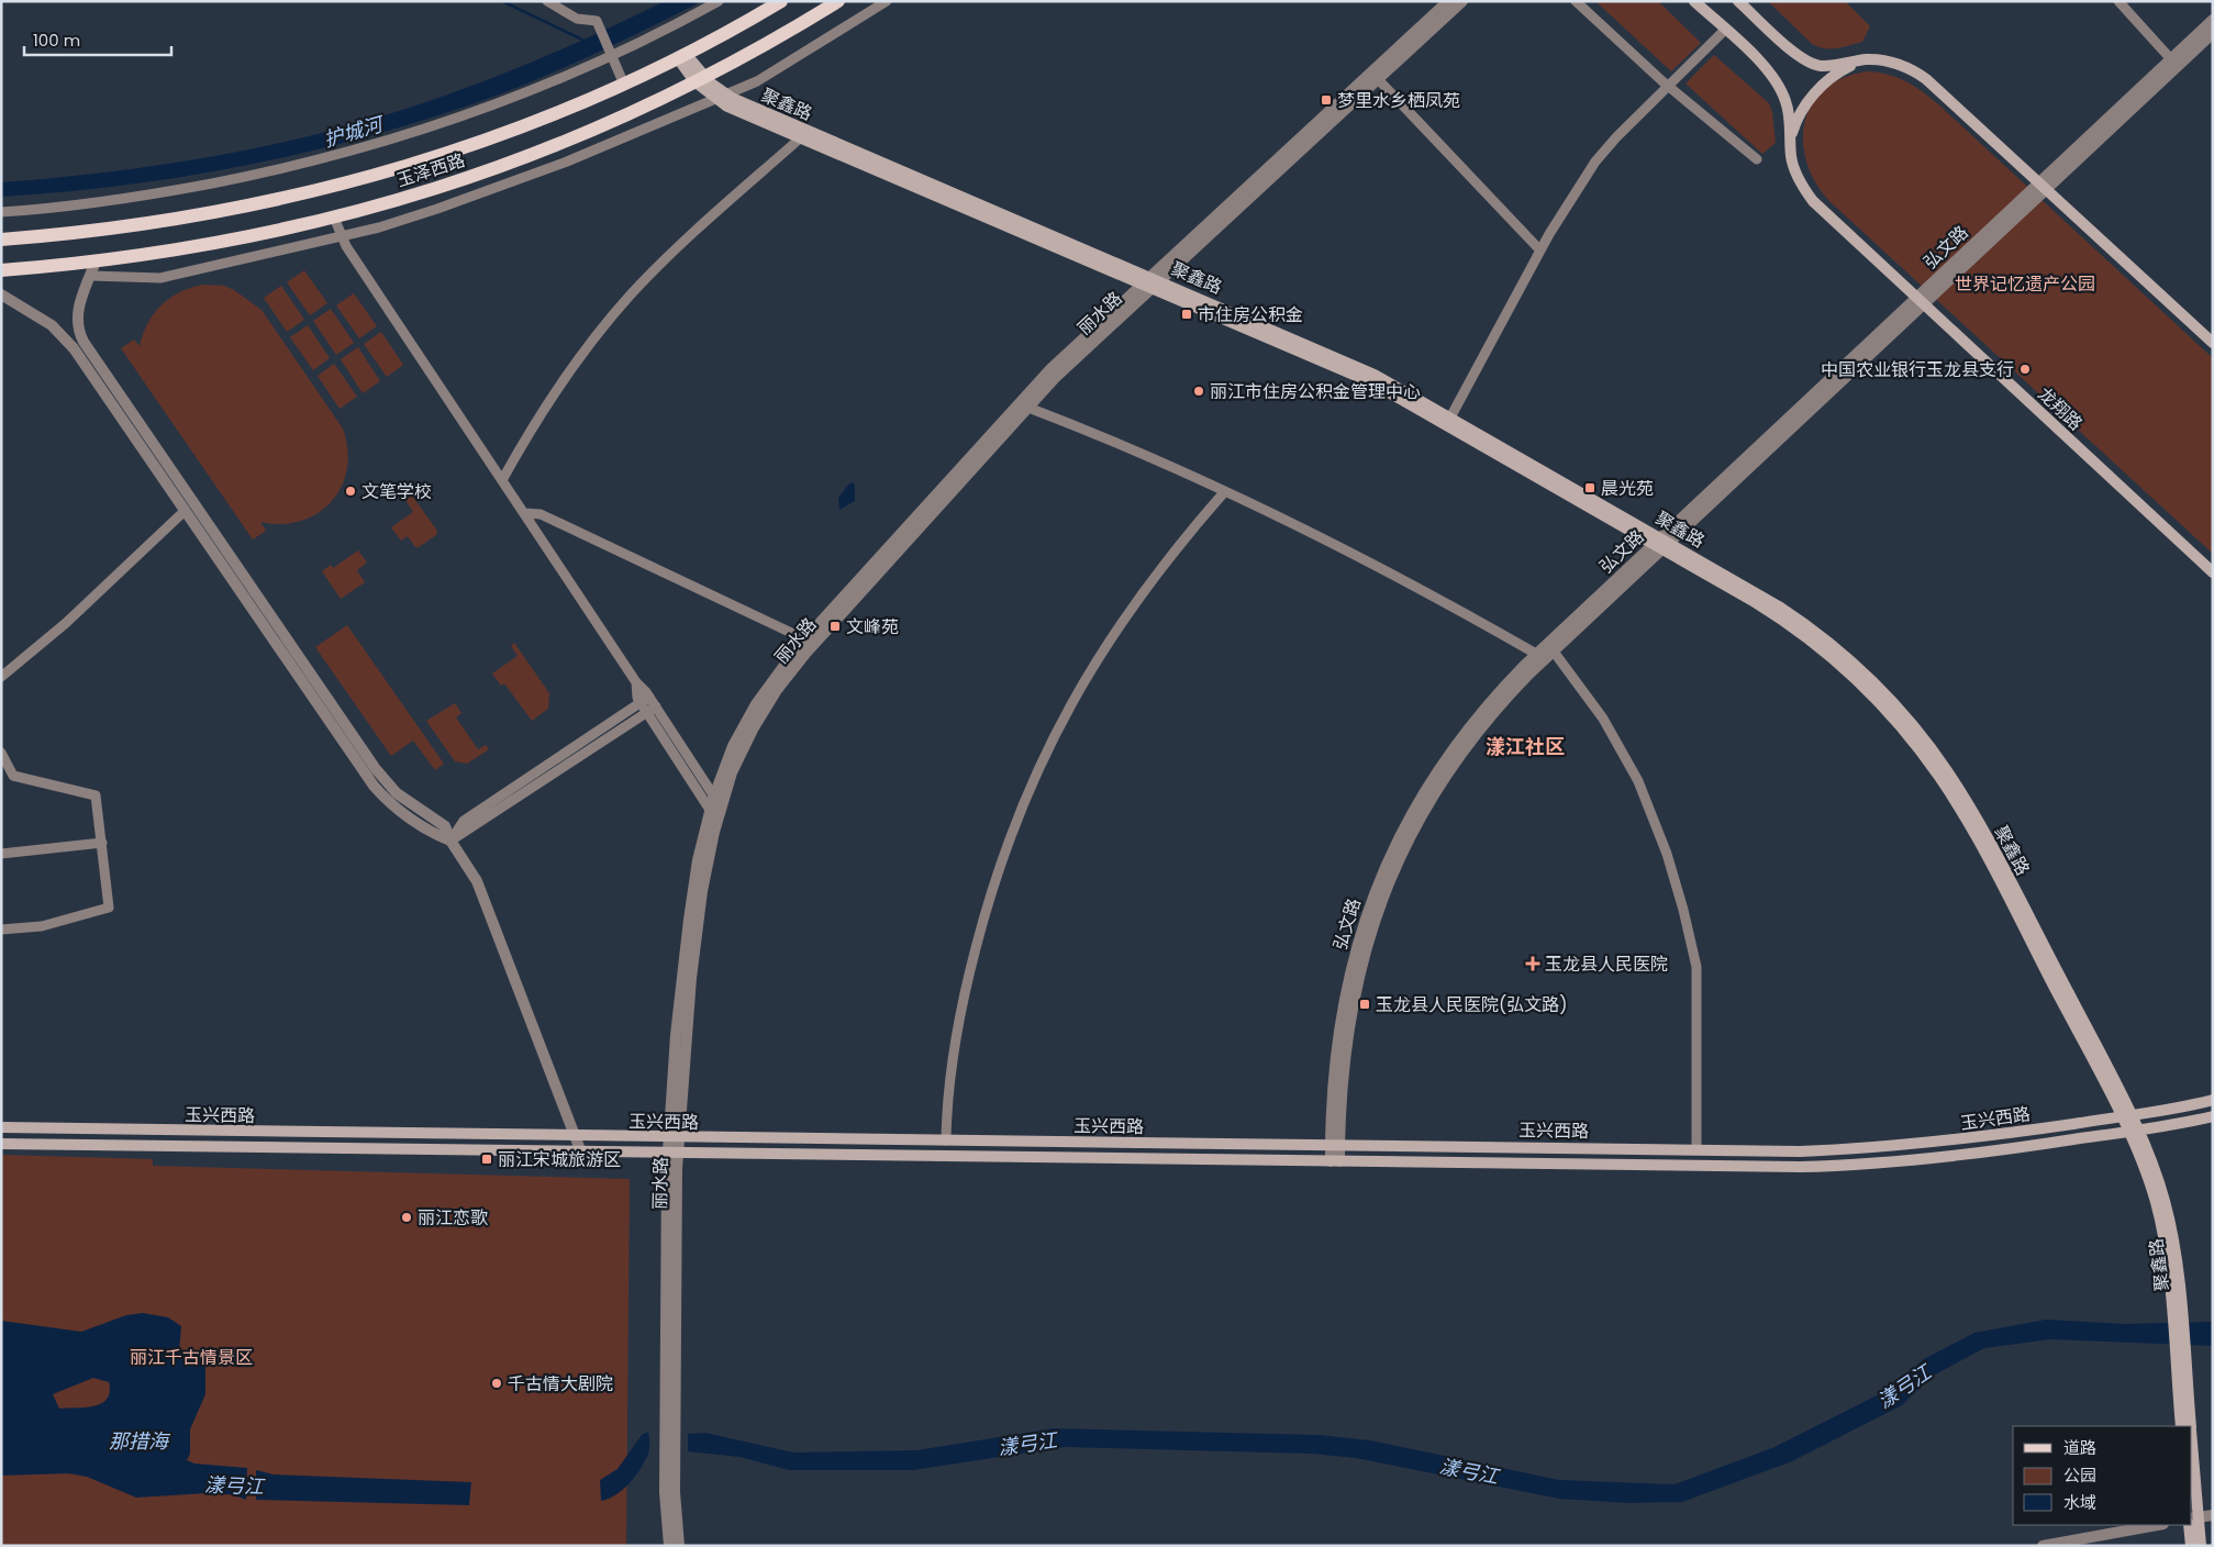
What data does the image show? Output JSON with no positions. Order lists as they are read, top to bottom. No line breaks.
{"streets":{"main road":["聚鑫路","玉泽西路","龙翔路","玉兴西路"],"street":["弘文路","丽水路"]},"crossings":[["聚鑫路","玉泽西路"],["聚鑫路","弘文路"],["聚鑫路","丽水路"],["聚鑫路","玉兴西路"],["弘文路","龙翔路"],["弘文路","玉兴西路"],["丽水路","玉兴西路"]],"districts":["漾江社区"],"water":["护城河","漾弓江","那措海"],"parks":["世界记忆遗产公园","丽江千古情景区"],"places":{"transit":["梦里水乡栖凤苑","市住房公积金","晨光苑","文峰苑","玉龙县人民医院(弘文路)","丽江宋城旅游区"],"other":["中国农业银行玉龙县支行","丽江市住房公积金管理中心","文笔学校","丽江恋歌","千古情大剧院"],"health":["玉龙县人民医院"]},"legend":["道路","公园","水域"],"scale_bar":"100 m"}
